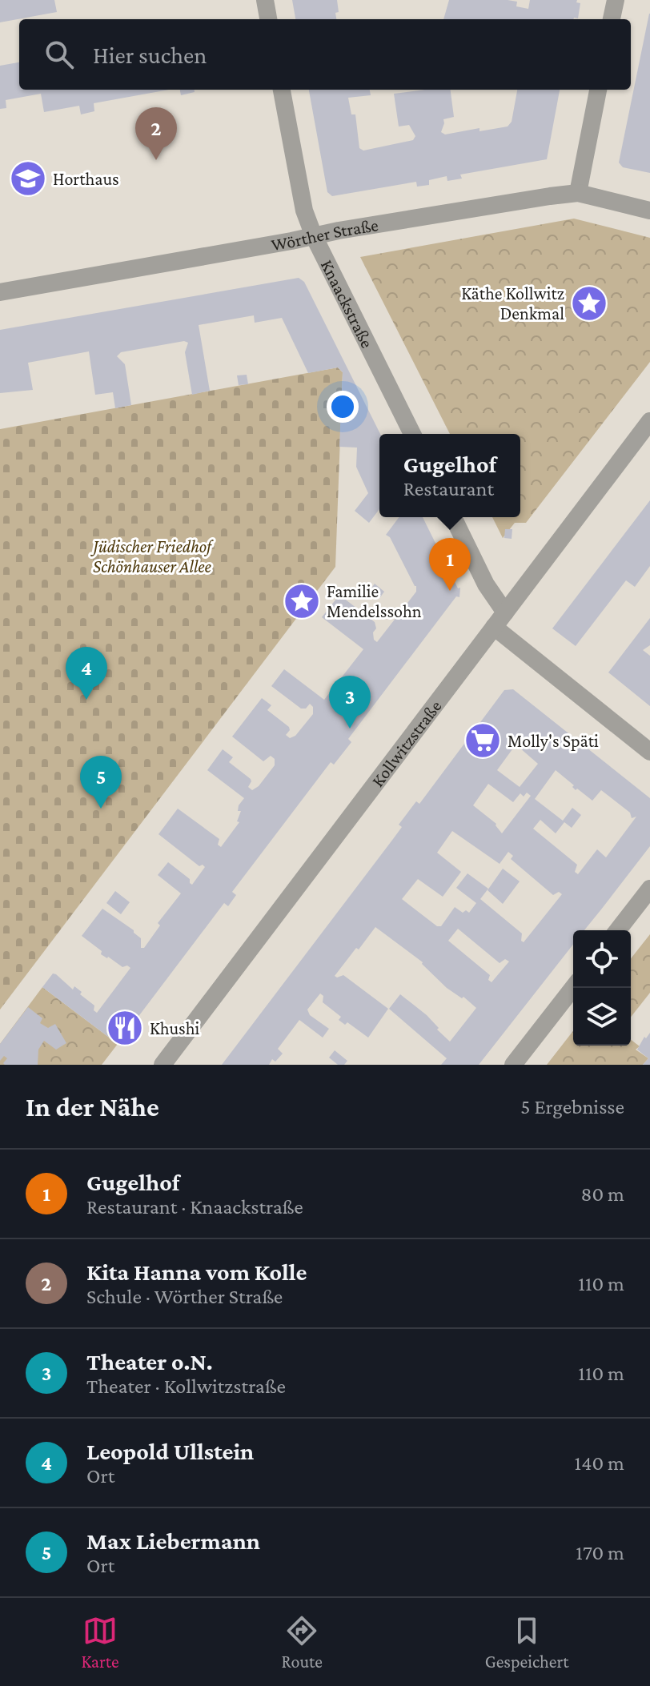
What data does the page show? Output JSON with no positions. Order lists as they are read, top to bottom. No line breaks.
{"streets":{"street":["Wörther Straße","Knaackstraße","Kollwitzstraße"]},"crossings":[["Wörther Straße","Knaackstraße"]],"parks":["Jüdischer Friedhof Schönhauser Allee"],"places":{"school or university":["Horthaus"],"place":["Käthe Kollwitz Denkmal","Familie Mendelssohn"],"supermarket":["Molly's Späti"],"restaurant":["Khushi"]},"page":{"search":"Hier suchen","pins":["2","1","4","3","5"],"popup":["Gugelhof","Restaurant"],"heading":["In der Nähe","5 Ergebnisse"],"list":[{"mark":"1","name":"Gugelhof","note":"Restaurant · Knaackstraße","value":"80 m"},{"mark":"2","name":"Kita Hanna vom Kolle","note":"Schule · Wörther Straße","value":"110 m"},{"mark":"3","name":"Theater o.N.","note":"Theater · Kollwitzstraße","value":"110 m"},{"mark":"4","name":"Leopold Ullstein","note":"Ort","value":"140 m"},{"mark":"5","name":"Max Liebermann","note":"Ort","value":"170 m"}],"nav":["Karte","Route","Gespeichert"]}}
